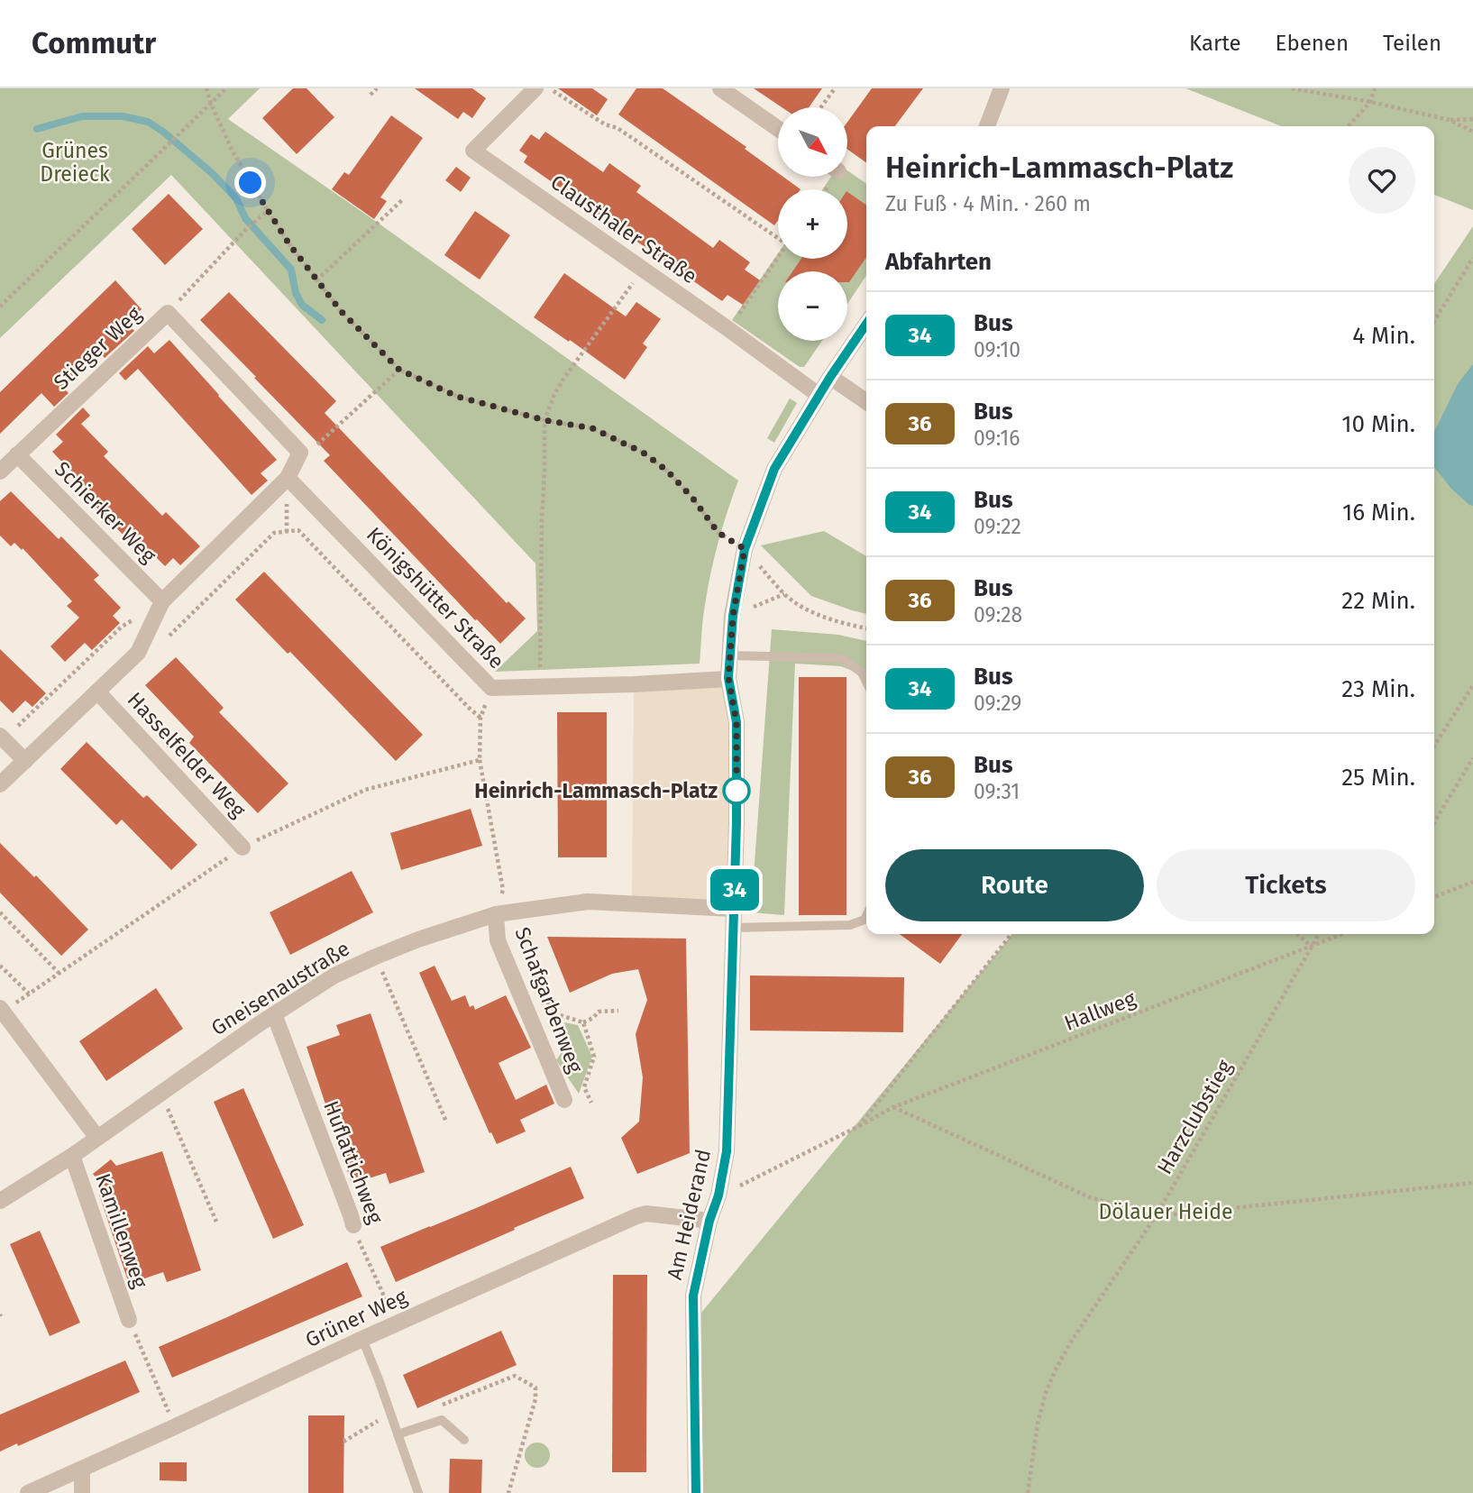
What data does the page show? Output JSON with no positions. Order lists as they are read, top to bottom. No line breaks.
{"streets":{"street":["Clausthaler Straße","Stieger Weg","Schierker Weg","Königshütter Straße","Hasselfelder Weg","Gneisenaustraße","Schafgarbenweg","Huflattichweg","Am Heiderand","Kamillenweg","Grüner Weg"],"path":["Hallweg","Harzclubstieg"]},"crossings":[["Stieger Weg","Schierker Weg"],["Gneisenaustraße","Schafgarbenweg"],["Gneisenaustraße","Huflattichweg"],["Gneisenaustraße","Am Heiderand"],["Gneisenaustraße","Kamillenweg"],["Hallweg","Harzclubstieg"],["Hallweg","Am Heiderand"],["Huflattichweg","Grüner Weg"],["Am Heiderand","Grüner Weg"]],"parks":["Grünes Dreieck","Dölauer Heide"],"places":["Heinrich-Lammasch-Platz"],"lines":["bus line 34"],"north":"bottom right","page":{"header":"Commutr","nav":["Karte","Ebenen","Teilen"],"on_map":"34","map_buttons":["+","−"],"heading":[["Heinrich-Lammasch-Platz","Zu Fuß · 4 Min. · 260 m"],"Abfahrten"],"list":[{"mark":"34","name":"Bus","note":"09:10","value":"4 Min."},{"mark":"36","name":"Bus","note":"09:16","value":"10 Min."},{"mark":"34","name":"Bus","note":"09:22","value":"16 Min."},{"mark":"36","name":"Bus","note":"09:28","value":"22 Min."},{"mark":"34","name":"Bus","note":"09:29","value":"23 Min."},{"mark":"36","name":"Bus","note":"09:31","value":"25 Min."}],"buttons":["Route","Tickets"]}}
